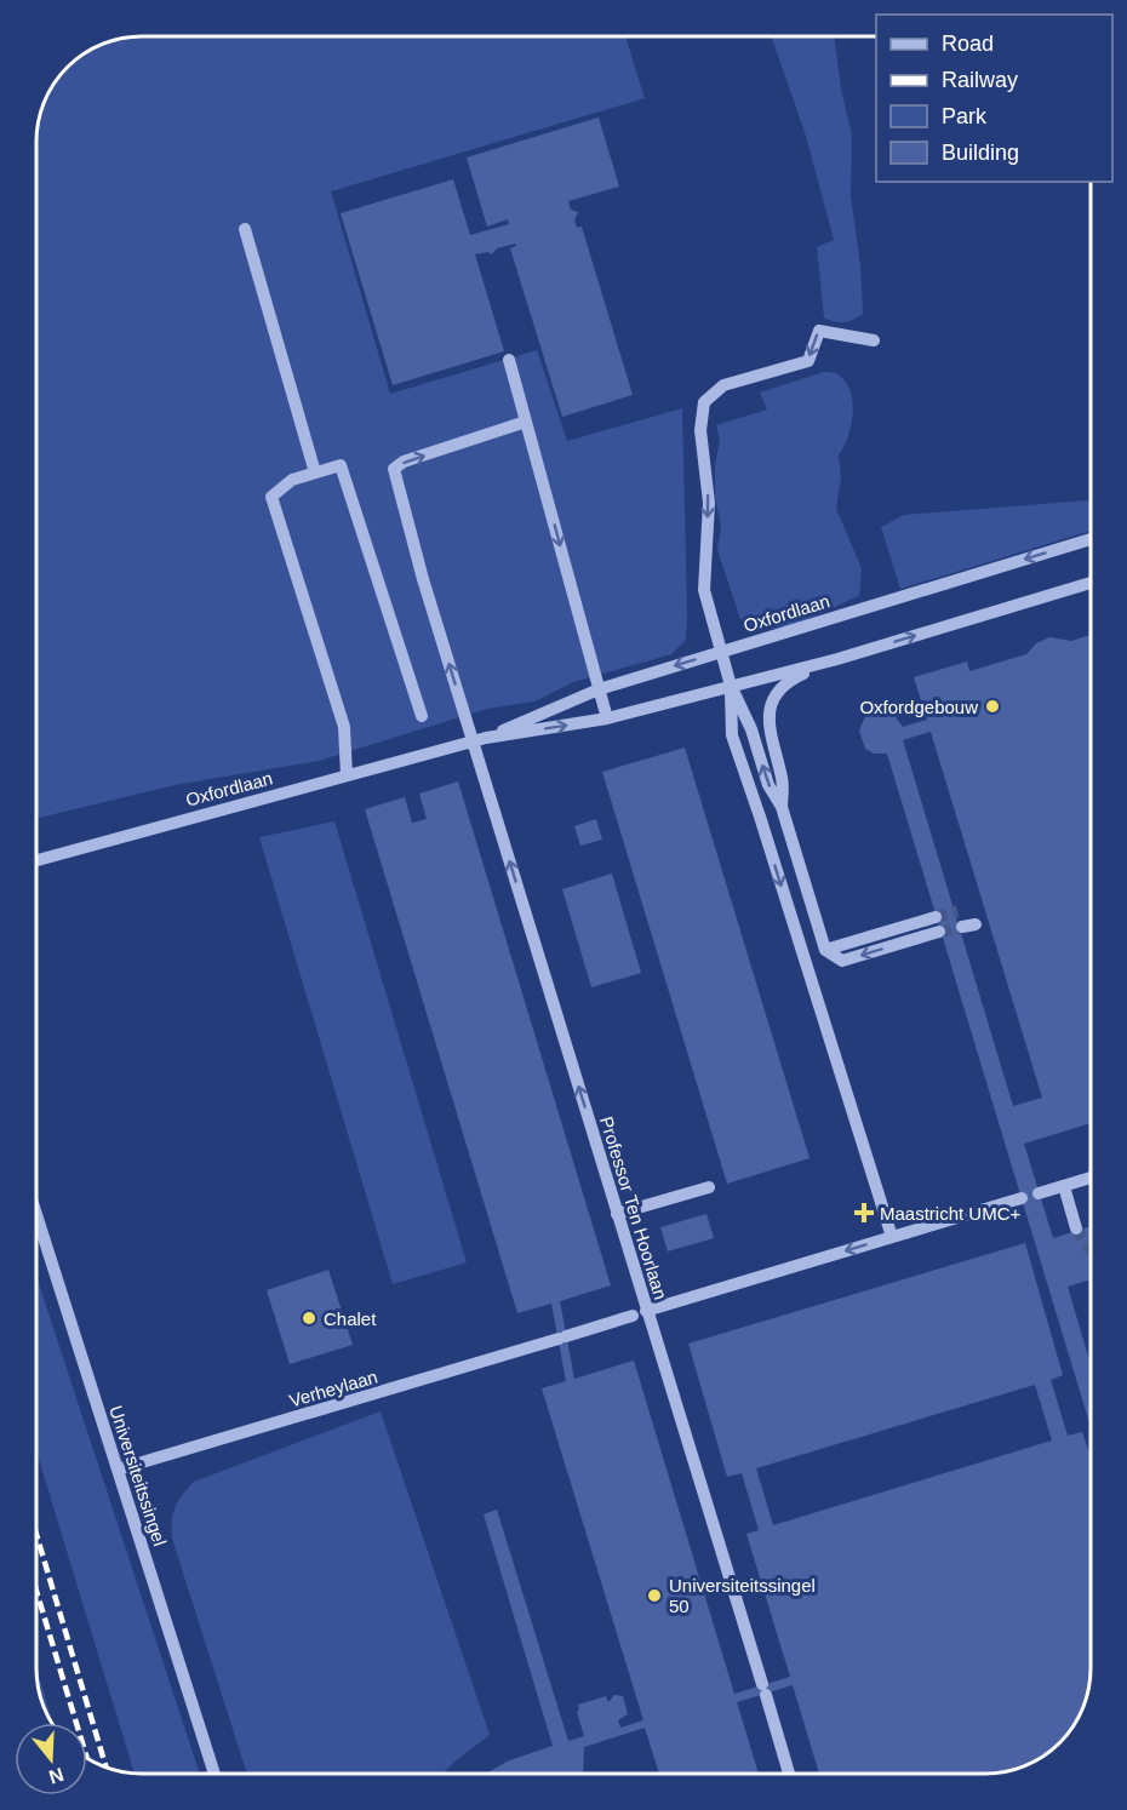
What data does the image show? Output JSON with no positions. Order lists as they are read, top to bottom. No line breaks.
{"streets":{"street":["Oxfordlaan","Professor Ten Hoorlaan","Verheylaan","Universiteitssingel"]},"crossings":[["Oxfordlaan","Professor Ten Hoorlaan"],["Verheylaan","Universiteitssingel"]],"one_way":["Professor Ten Hoorlaan"],"places":{"other":["Oxfordgebouw","Chalet","Universiteitssingel 50"],"health":["Maastricht UMC+"]},"legend":["Road","Railway","Park","Building"],"north":"bottom"}
